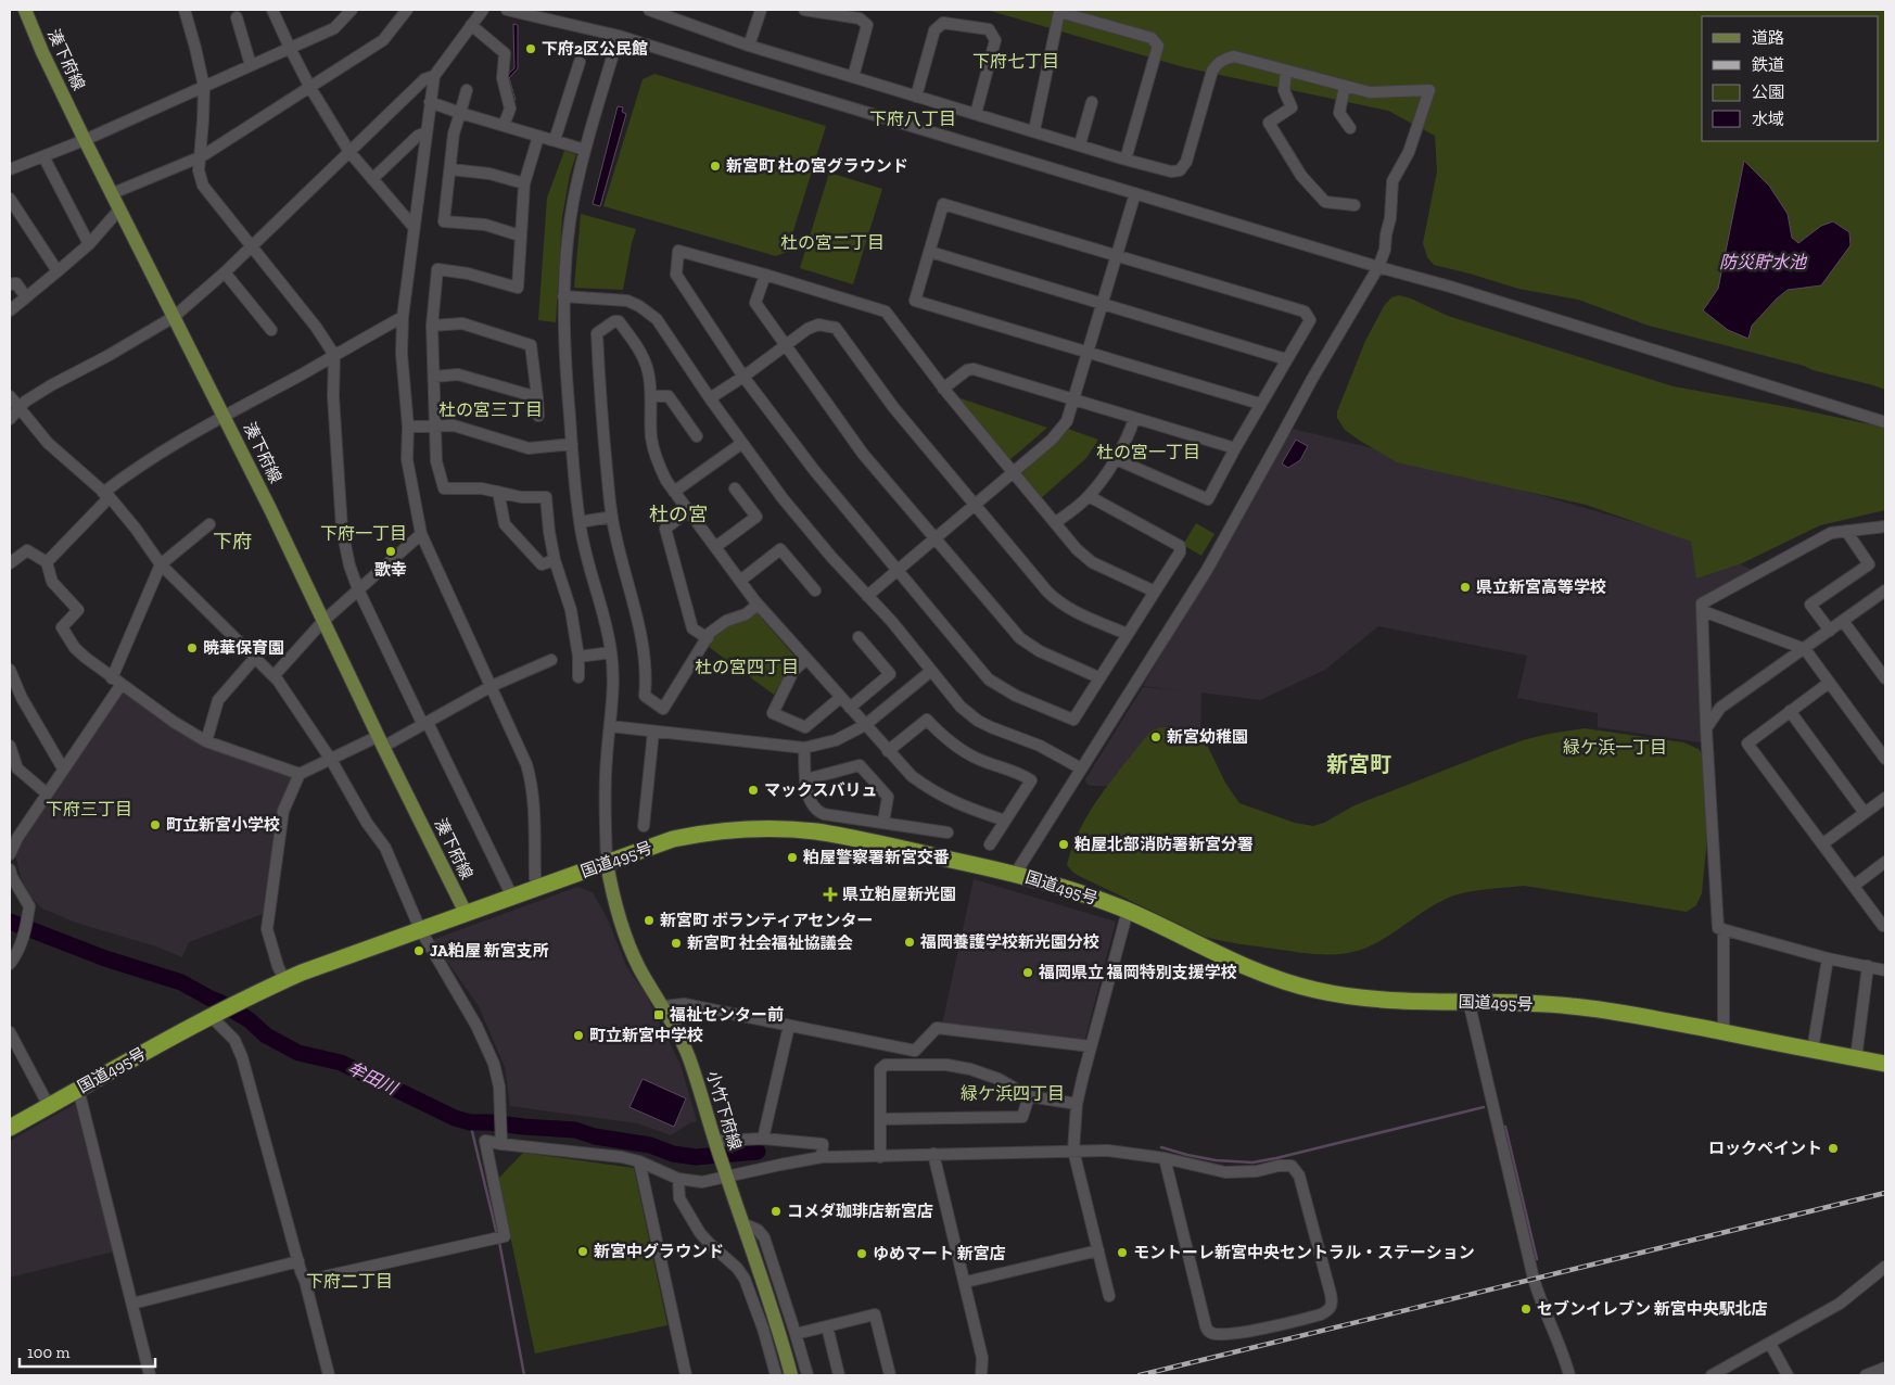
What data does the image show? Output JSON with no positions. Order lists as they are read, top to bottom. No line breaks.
{"streets":{"highway":["国道495号"],"main road":["湊下府線","小竹下府線"]},"crossings":[["湊下府線","国道495号"],["国道495号","小竹下府線"]],"districts":["下府七丁目","下府八丁目","杜の宮二丁目","杜の宮三丁目","杜の宮一丁目","杜の宮","下府一丁目","下府","杜の宮四丁目","緑ケ浜一丁目","新宮町","下府三丁目","緑ケ浜四丁目","下府二丁目"],"water":["防災貯水池","牟田川"],"places":{"other":["下府2区公民館","新宮町 杜の宮グラウンド","歌幸","県立新宮高等学校","暁華保育園","新宮幼稚園","マックスバリュ","町立新宮小学校","粕屋北部消防署新宮分署","粕屋警察署新宮交番","新宮町 ボランティアセンター","福岡養護学校新光園分校","新宮町 社会福祉協議会","JA粕屋 新宮支所","福岡県立 福岡特別支援学校","町立新宮中学校","ロックペイント","コメダ珈琲店新宮店","新宮中グラウンド","モントーレ新宮中央セントラル・ステーション","ゆめマート 新宮店","セブンイレブン 新宮中央駅北店"],"health":["県立粕屋新光園"],"transit":["福祉センター前"]},"legend":["道路","鉄道","公園","水域"],"scale_bar":"100 m"}
